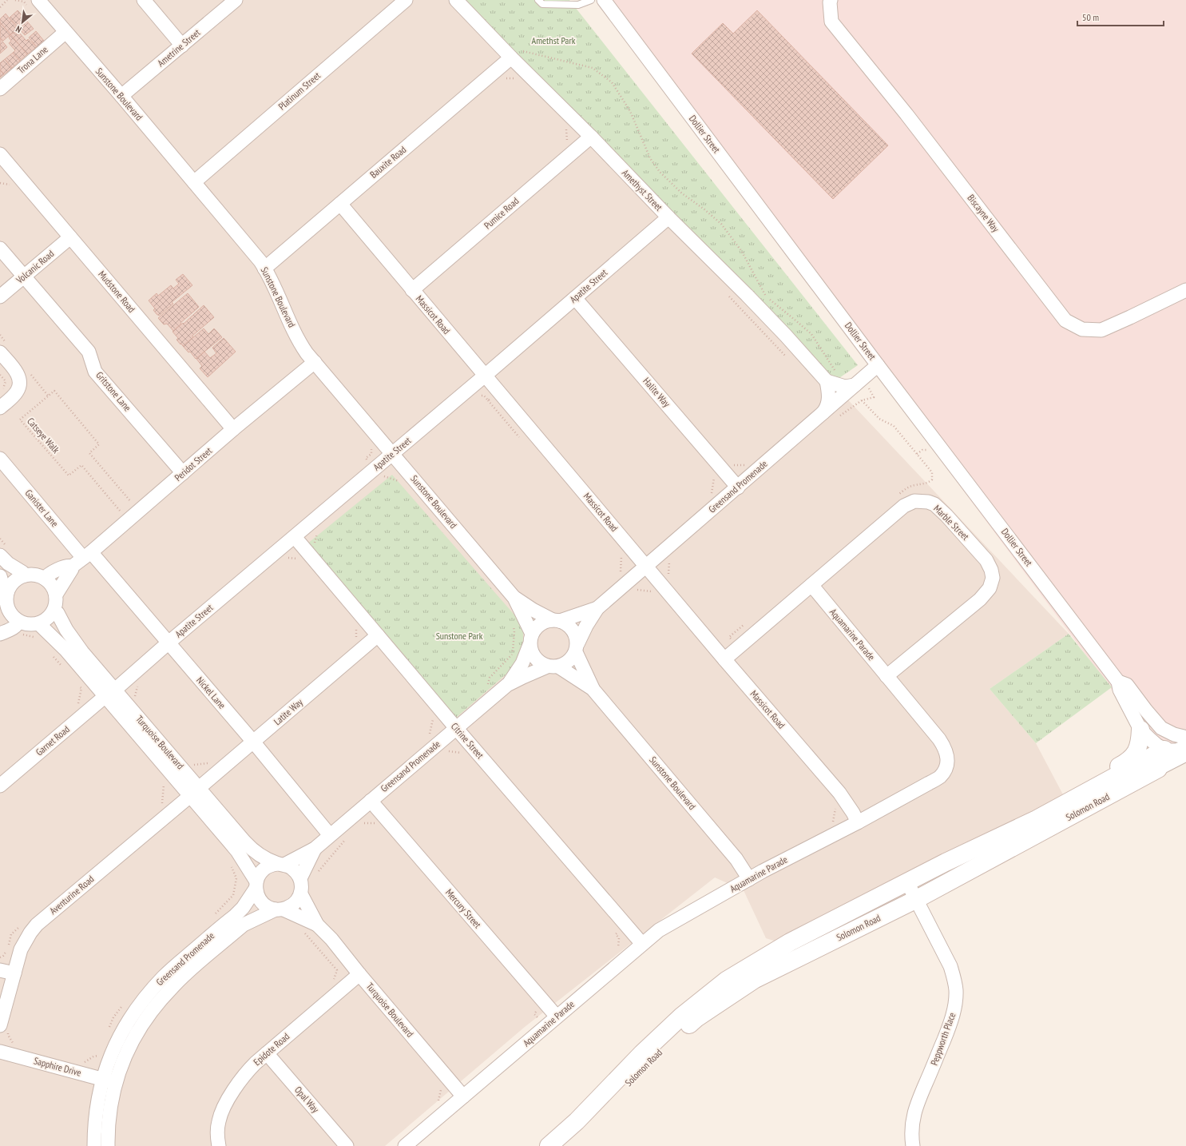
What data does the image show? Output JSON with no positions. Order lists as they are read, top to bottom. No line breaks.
{"streets":{"main road":["Solomon Road"],"street":["Ametrine Street","Trona Lane","Platinum Street","Sunstone Boulevard","Dollier Street","Bauxite Road","Amethyst Street","Pumice Road","Biscayne Way","Volcanic Road","Apatite Street","Mudstone Road","Massicot Road","Gritstone Lane","Halite Way","Peridot Street","Greensand Promenade","Ganister Lane","Marble Street","Aquamarine Parade","Nickel Lane","Latite Way","Garnet Road","Citrine Street","Turquoise Boulevard","Aventurine Road","Mercury Street","Peppworth Place","Epidote Road","Sapphire Drive","Opal Way"],"path":["Catseye Walk"]},"crossings":[["Ametrine Street","Sunstone Boulevard"],["Trona Lane","Sunstone Boulevard"],["Platinum Street","Sunstone Boulevard"],["Sunstone Boulevard","Bauxite Road"],["Sunstone Boulevard","Apatite Street"],["Sunstone Boulevard","Peridot Street"],["Sunstone Boulevard","Greensand Promenade"],["Sunstone Boulevard","Aquamarine Parade"],["Dollier Street","Greensand Promenade"],["Dollier Street","Solomon Road"],["Bauxite Road","Amethyst Street"],["Bauxite Road","Massicot Road"],["Amethyst Street","Pumice Road"],["Amethyst Street","Apatite Street"],["Pumice Road","Massicot Road"],["Volcanic Road","Mudstone Road"],["Volcanic Road","Gritstone Lane"],["Apatite Street","Massicot Road"],["Apatite Street","Halite Way"],["Apatite Street","Nickel Lane"],["Apatite Street","Garnet Road"],["Apatite Street","Citrine Street"],["Apatite Street","Turquoise Boulevard"],["Mudstone Road","Peridot Street"],["Massicot Road","Greensand Promenade"],["Massicot Road","Marble Street"],["Massicot Road","Aquamarine Parade"],["Gritstone Lane","Peridot Street"],["Halite Way","Greensand Promenade"],["Peridot Street","Ganister Lane"],["Peridot Street","Nickel Lane"],["Peridot Street","Turquoise Boulevard"],["Greensand Promenade","Nickel Lane"],["Greensand Promenade","Citrine Street"],["Greensand Promenade","Turquoise Boulevard"],["Greensand Promenade","Mercury Street"],["Greensand Promenade","Sapphire Drive"],["Ganister Lane","Nickel Lane"],["Marble Street","Aquamarine Parade"],["Aquamarine Parade","Citrine Street"],["Aquamarine Parade","Turquoise Boulevard"],["Aquamarine Parade","Mercury Street"],["Nickel Lane","Latite Way"],["Latite Way","Citrine Street"],["Latite Way","Turquoise Boulevard"],["Latite Way","Aventurine Road"],["Garnet Road","Turquoise Boulevard"],["Turquoise Boulevard","Aventurine Road"],["Turquoise Boulevard","Epidote Road"],["Solomon Road","Peppworth Place"],["Epidote Road","Opal Way"]],"parks":["Amethst Park","Sunstone Park"],"scale_bar":"50 m","north":"bottom left"}
